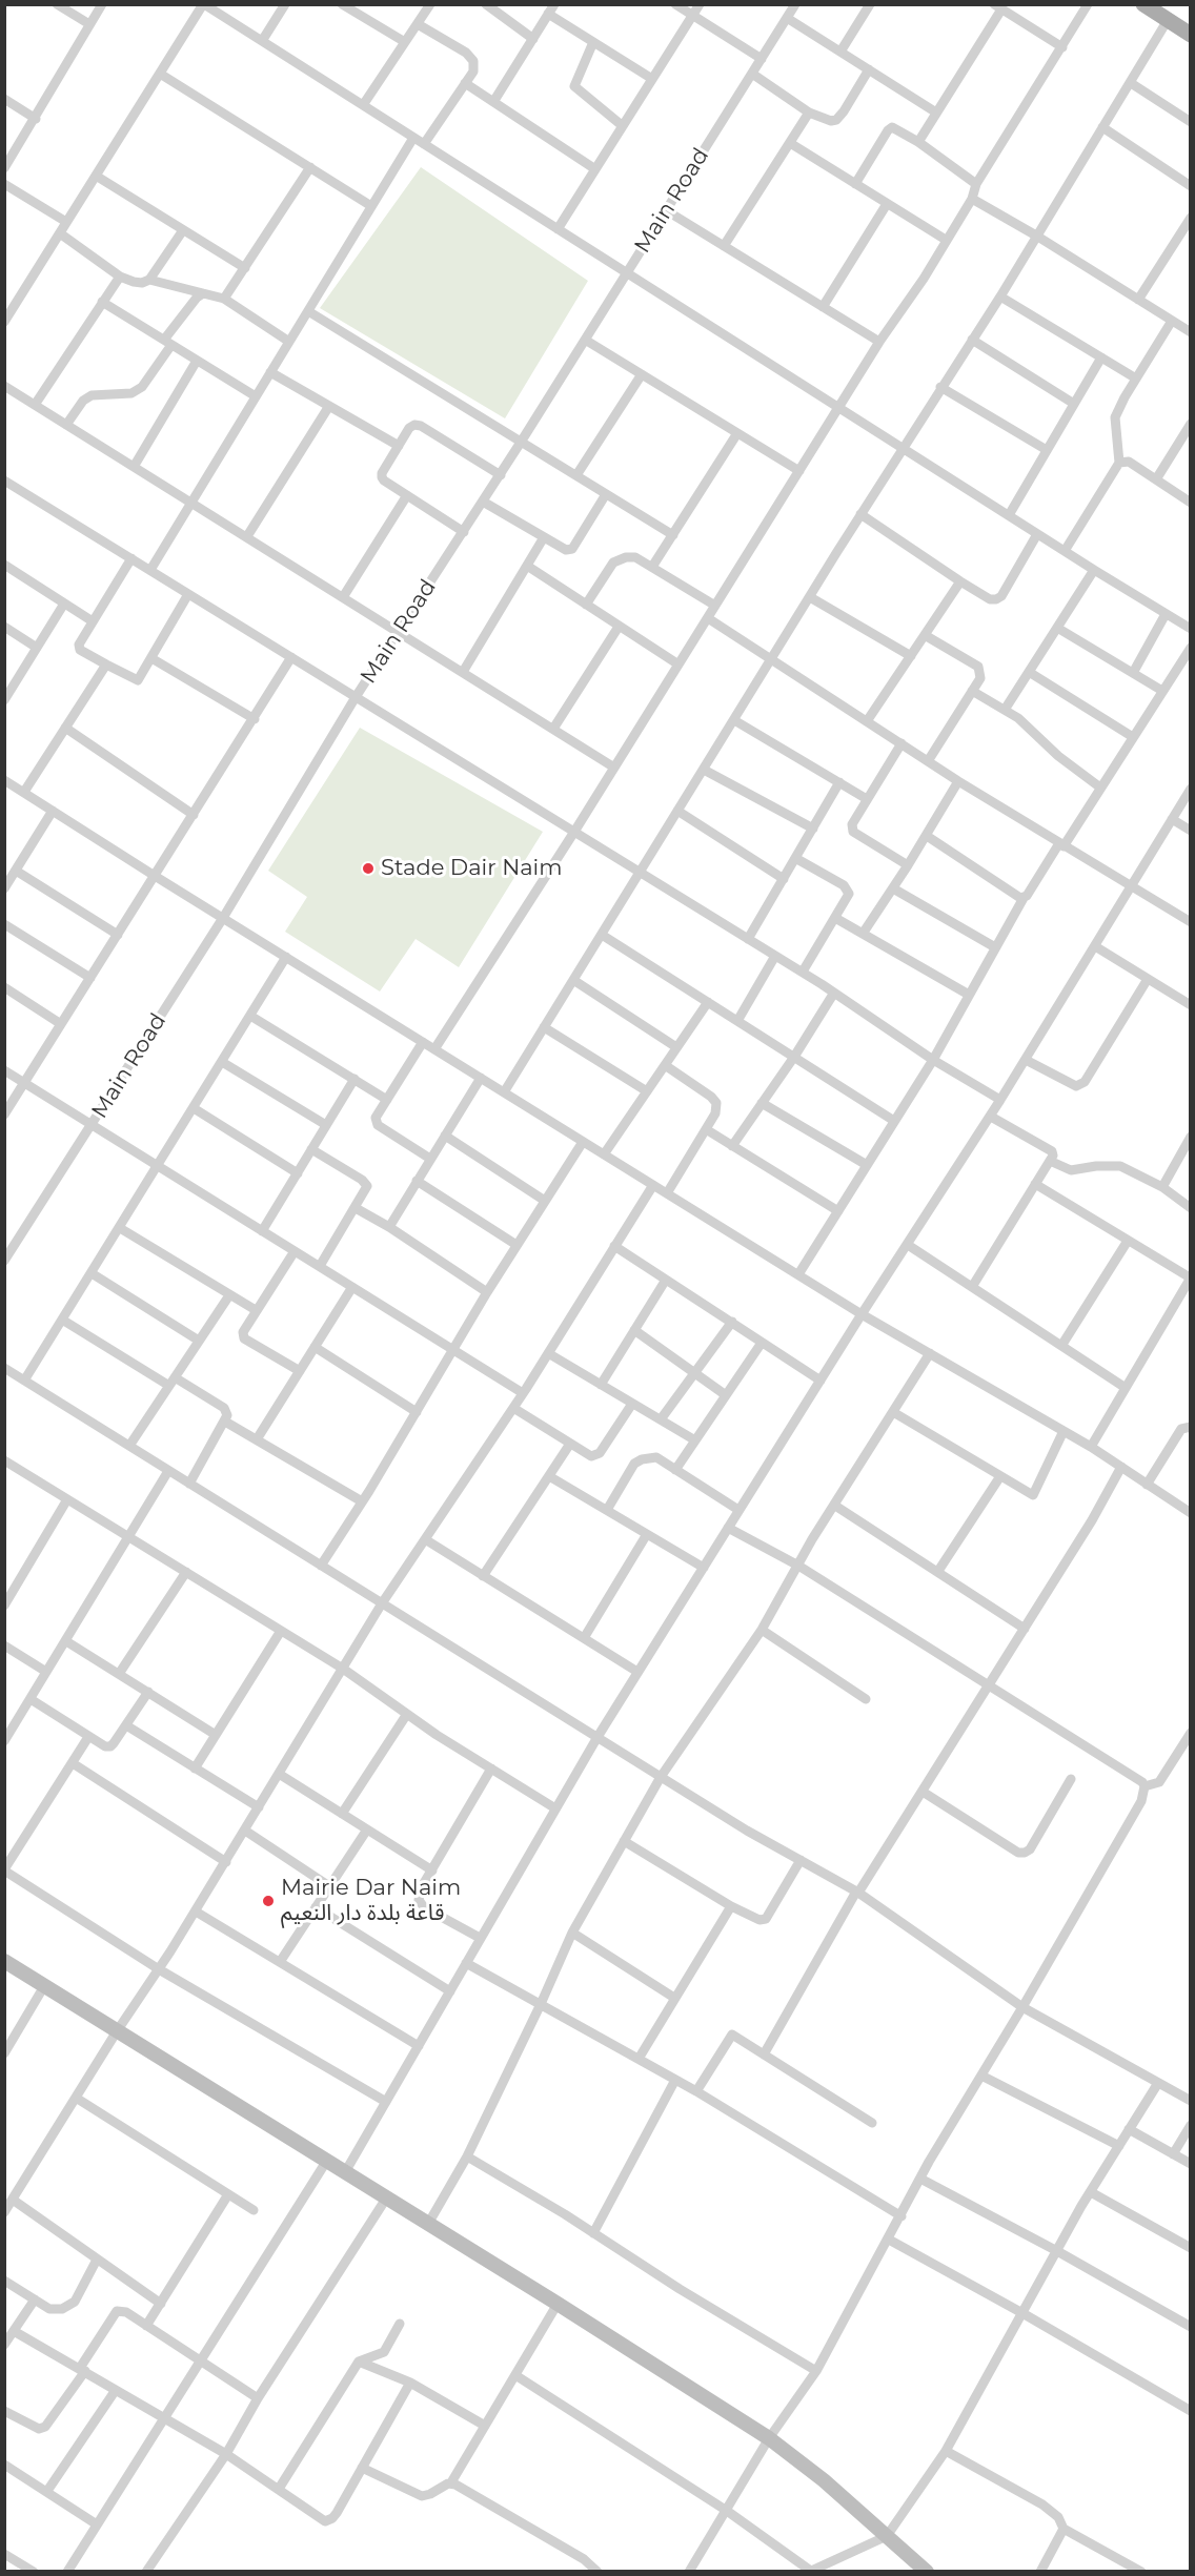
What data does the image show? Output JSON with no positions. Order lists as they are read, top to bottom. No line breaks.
{"streets":{"street":["Main Road"]},"places":["Stade Dair Naim","Mairie Dar Naim قاعة بلدة دار النعيم"]}
